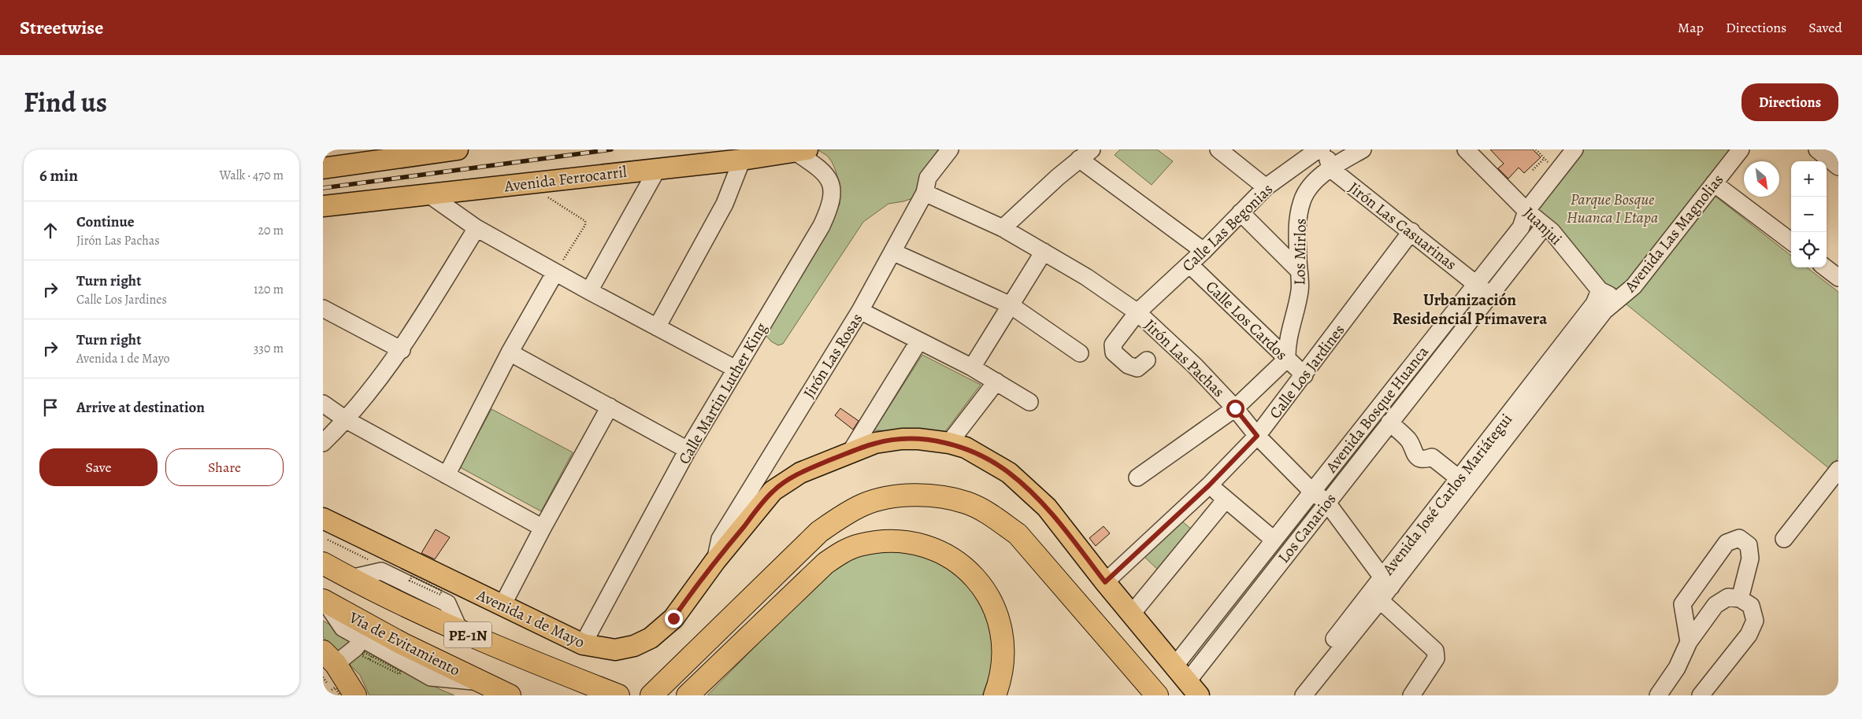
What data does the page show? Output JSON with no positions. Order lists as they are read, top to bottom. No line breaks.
{"streets":{"highway":["PE-1N","Vía de Evitamiento"],"main road":["Avenida Ferrocarril","Avenida 1 de Mayo"],"street":["Jirón Las Casuarinas","Juanjui","Calle Las Begonias","Avenida Las Magnolias","Los Mirlos","Calle Los Cardos","Jirón Las Rosas","Jirón Las Pachas","Calle Los Jardines","Calle Martin Luther King","Avenida Bosque Huanca","Avenida José Carlos Mariátegui","Los Canarios"]},"crossings":[["Avenida Ferrocarril","Calle Martin Luther King"],["Jirón Las Casuarinas","Los Mirlos"],["Jirón Las Casuarinas","Calle Los Jardines"],["Jirón Las Casuarinas","Avenida Bosque Huanca"],["Jirón Las Casuarinas","Los Canarios"],["Juanjui","Avenida Bosque Huanca"],["Juanjui","Avenida José Carlos Mariátegui"],["Juanjui","Los Canarios"],["Calle Las Begonias","Calle Los Cardos"],["Calle Las Begonias","Jirón Las Pachas"],["Avenida Las Magnolias","Avenida José Carlos Mariátegui"],["Los Mirlos","Calle Los Cardos"],["Calle Los Cardos","Calle Los Jardines"],["Jirón Las Rosas","Jirón Las Pachas"],["Jirón Las Rosas","Avenida 1 de Mayo"],["Jirón Las Pachas","Calle Los Jardines"],["Jirón Las Pachas","Avenida Bosque Huanca"],["Jirón Las Pachas","Avenida José Carlos Mariátegui"],["Jirón Las Pachas","Los Canarios"],["Calle Los Jardines","Avenida 1 de Mayo"],["Calle Martin Luther King","Avenida 1 de Mayo"],["Avenida Bosque Huanca","Avenida 1 de Mayo"],["Los Canarios","Avenida 1 de Mayo"]],"districts":["Urbanización Residencial Primavera"],"parks":["Parque Bosque Huanca I Etapa"],"north":"bottom right","page":{"header":"Streetwise","nav":["Map","Directions","Saved"],"title":"Find us","buttons":["Directions",["Save","Share"]],"heading":["6 min","Walk · 470 m"],"map_buttons":["+","−"],"list":[["Continue","Jirón Las Pachas","20 m"],["Turn right","Calle Los Jardines","120 m"],["Turn right","Avenida 1 de Mayo","330 m"],"Arrive at destination"]}}
